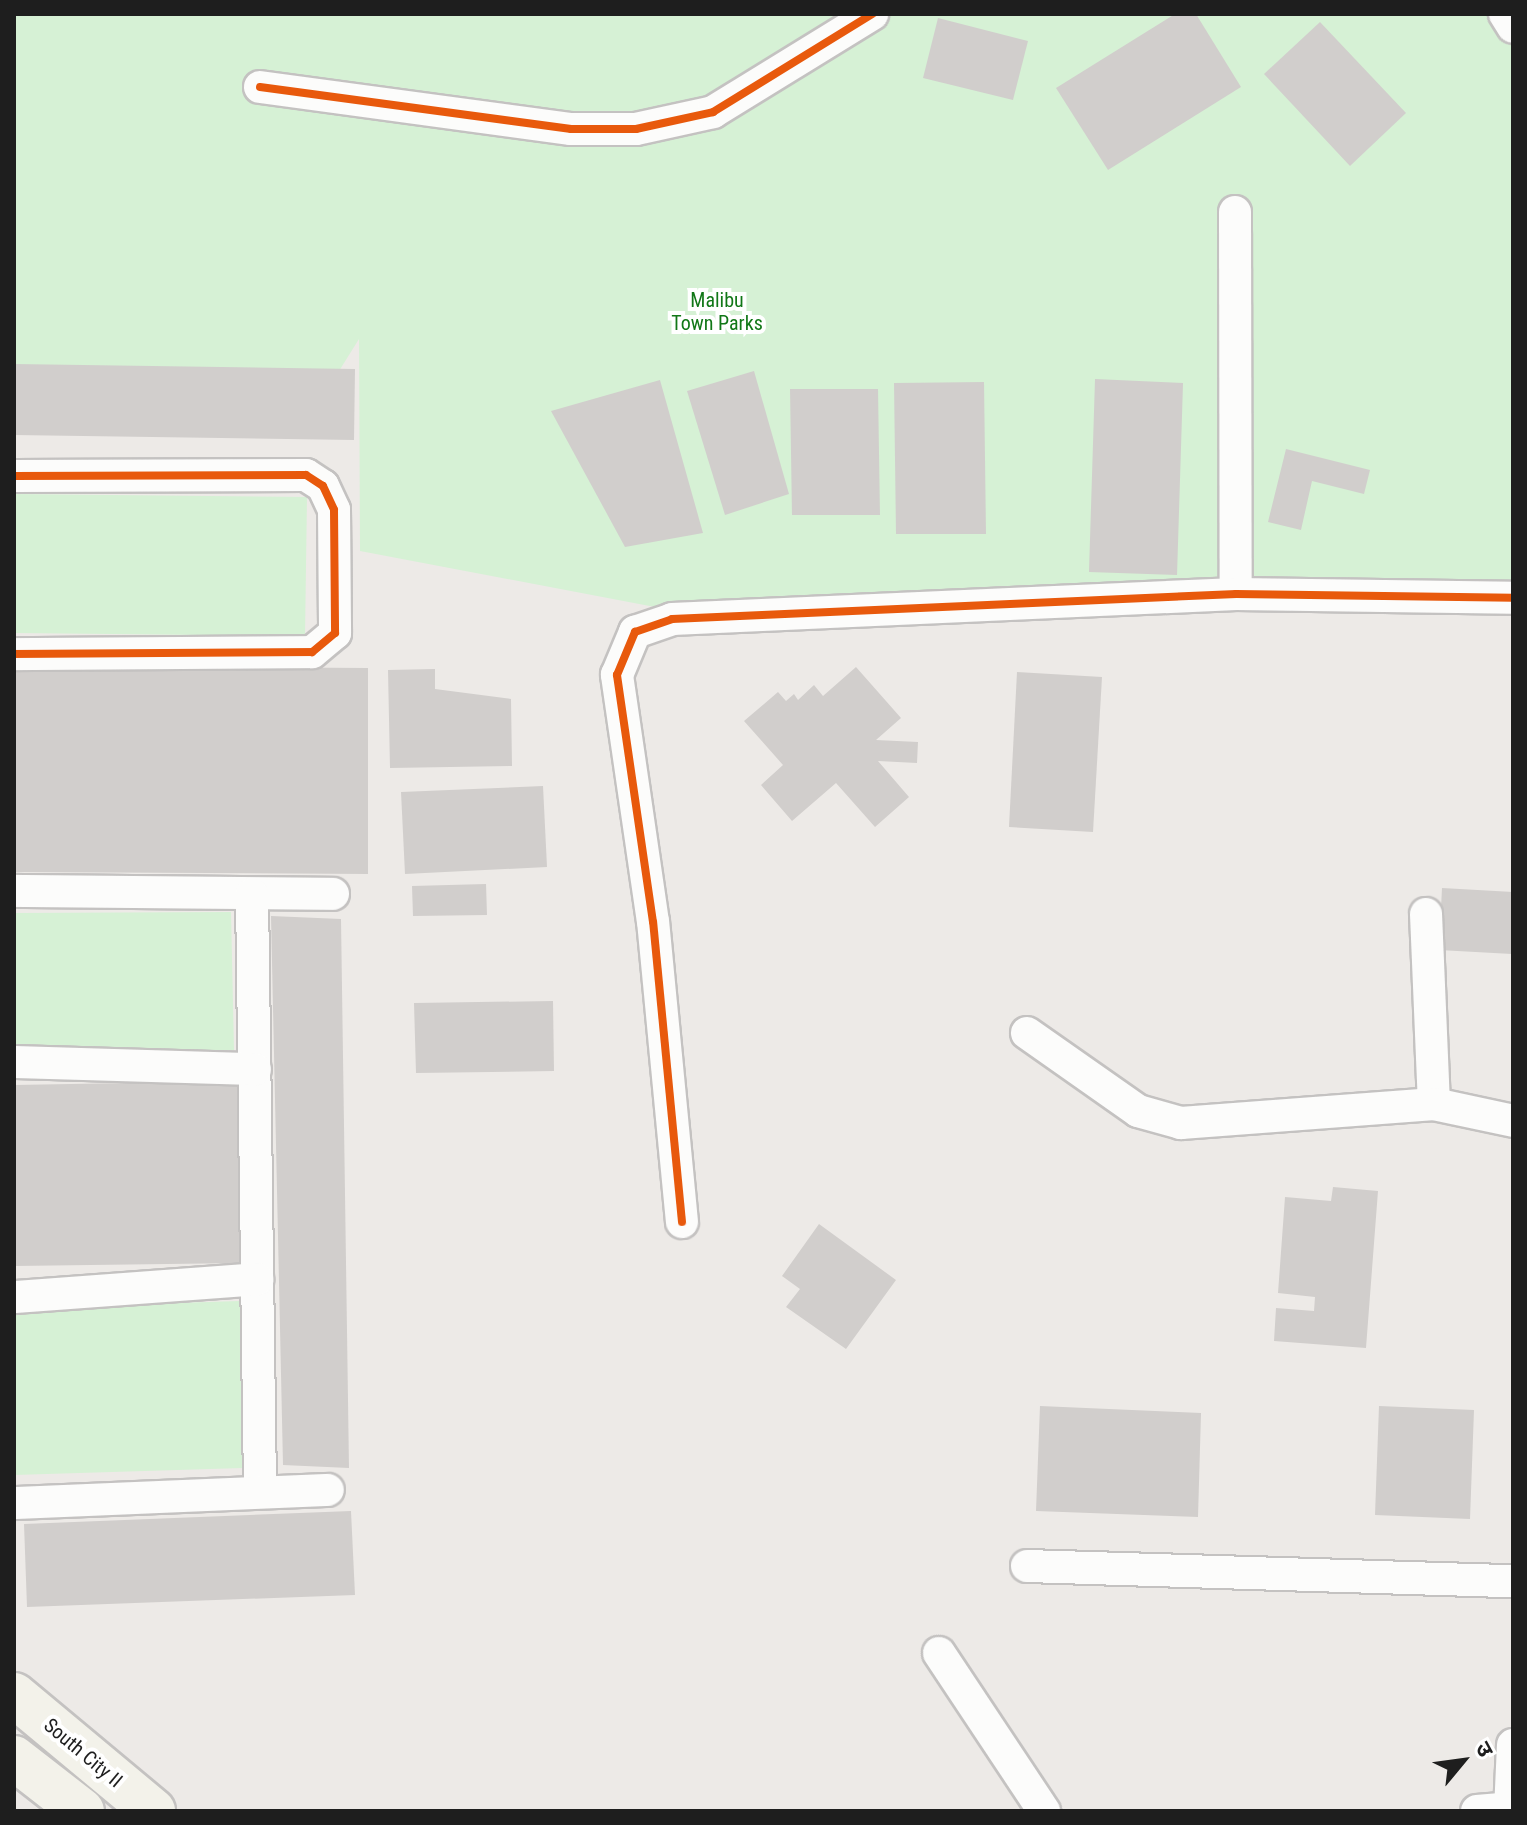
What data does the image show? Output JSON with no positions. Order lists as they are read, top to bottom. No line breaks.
{"streets":{"main road":["South City II"]},"parks":["Malibu Town Parks"],"north":"top right"}
